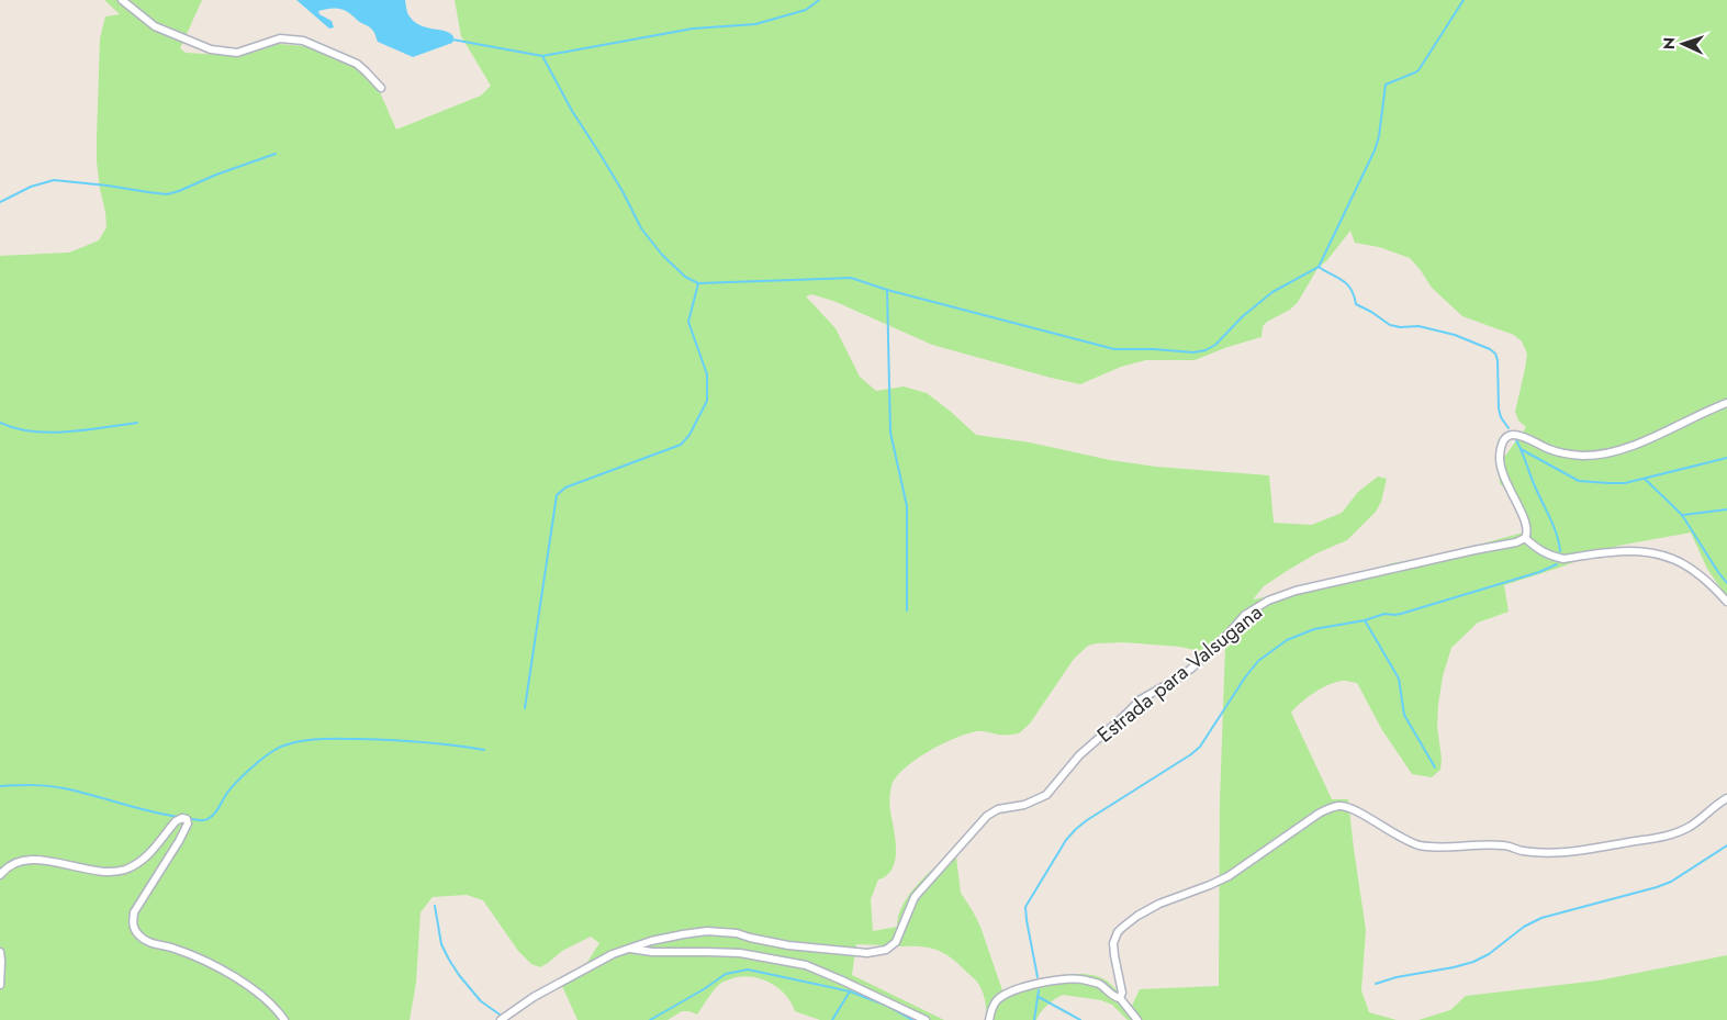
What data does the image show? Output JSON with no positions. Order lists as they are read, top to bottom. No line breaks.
{"streets":{"street":["Estrada para Valsugana"]},"north":"left"}
